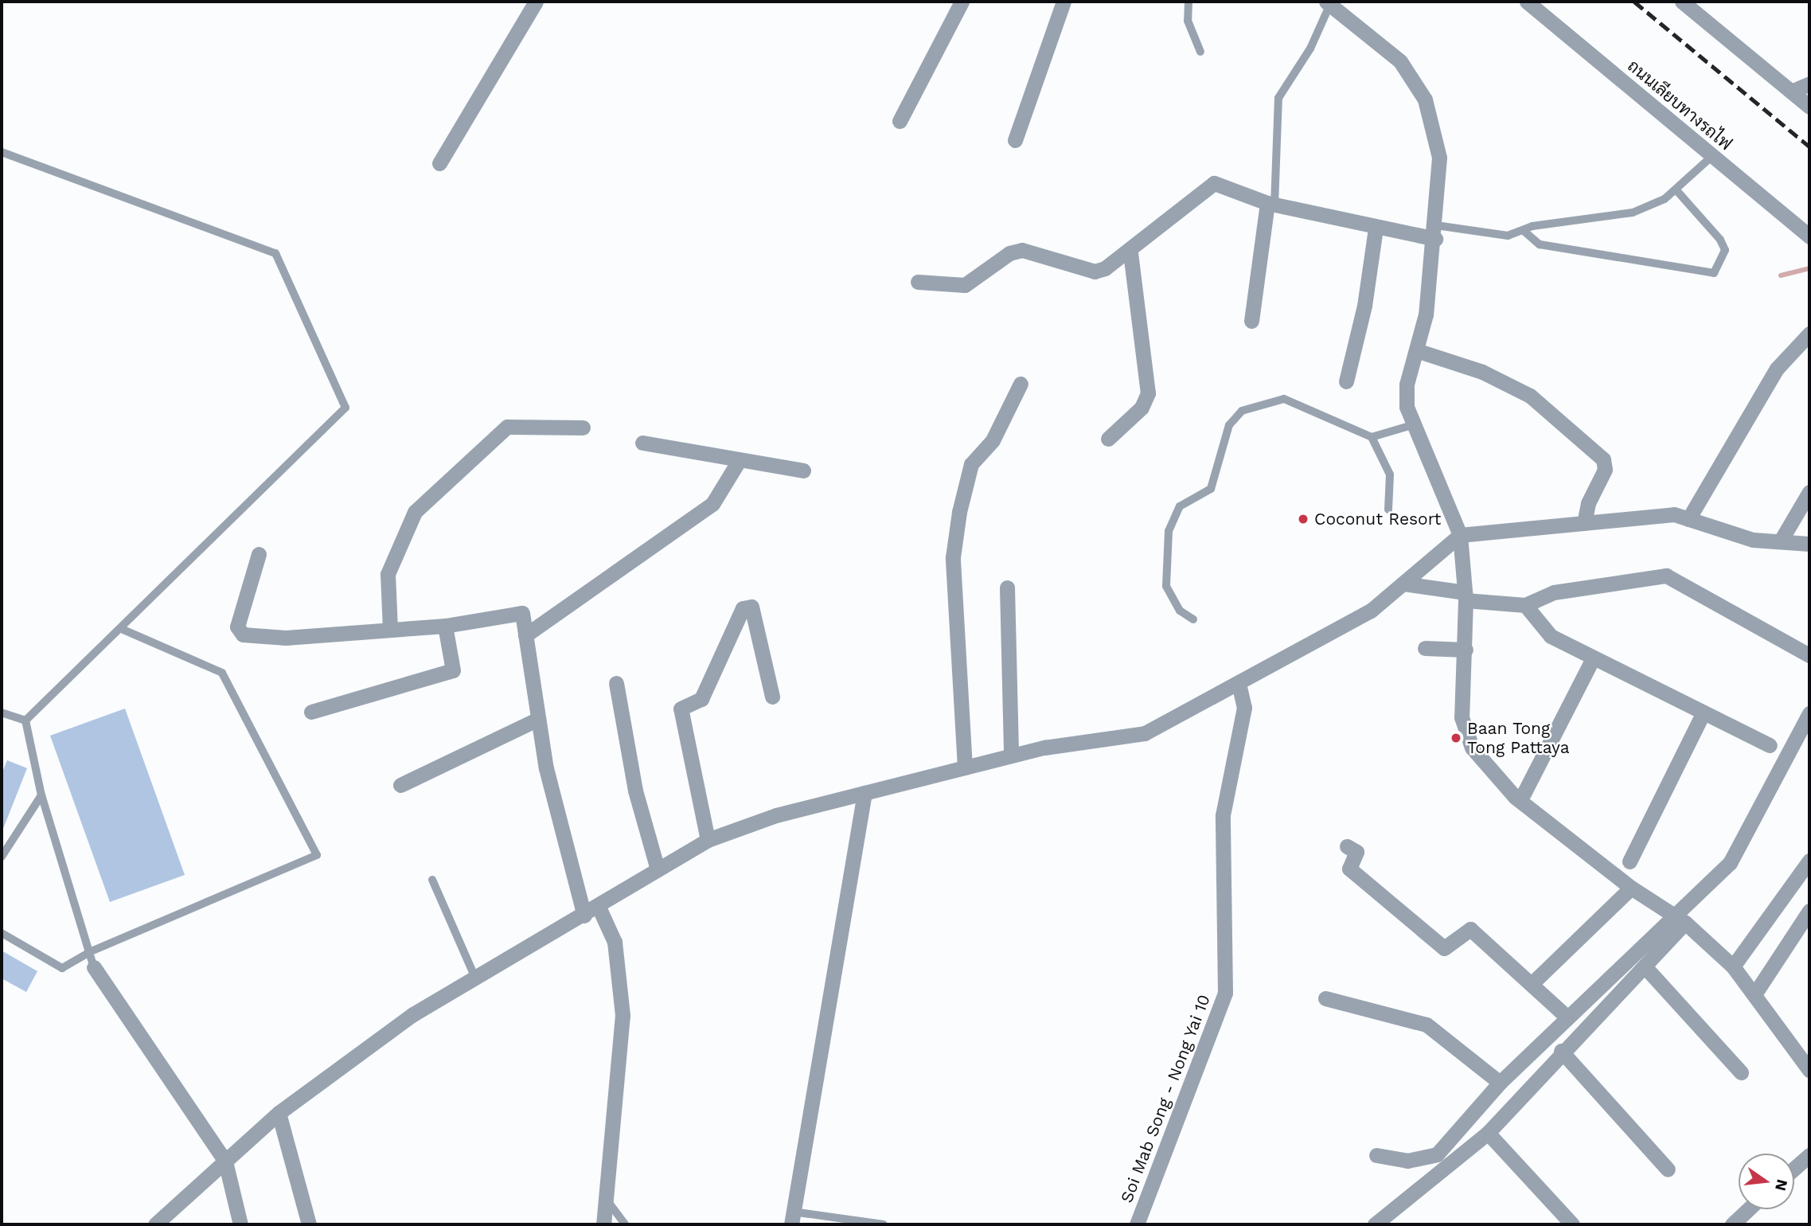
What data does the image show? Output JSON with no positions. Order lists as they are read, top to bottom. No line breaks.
{"streets":{"street":["ถนนเลียบทางรถไฟ","Soi Mab Song - Nong Yai 10"]},"places":["Coconut Resort","Baan Tong Tong Pattaya"],"north":"right"}
